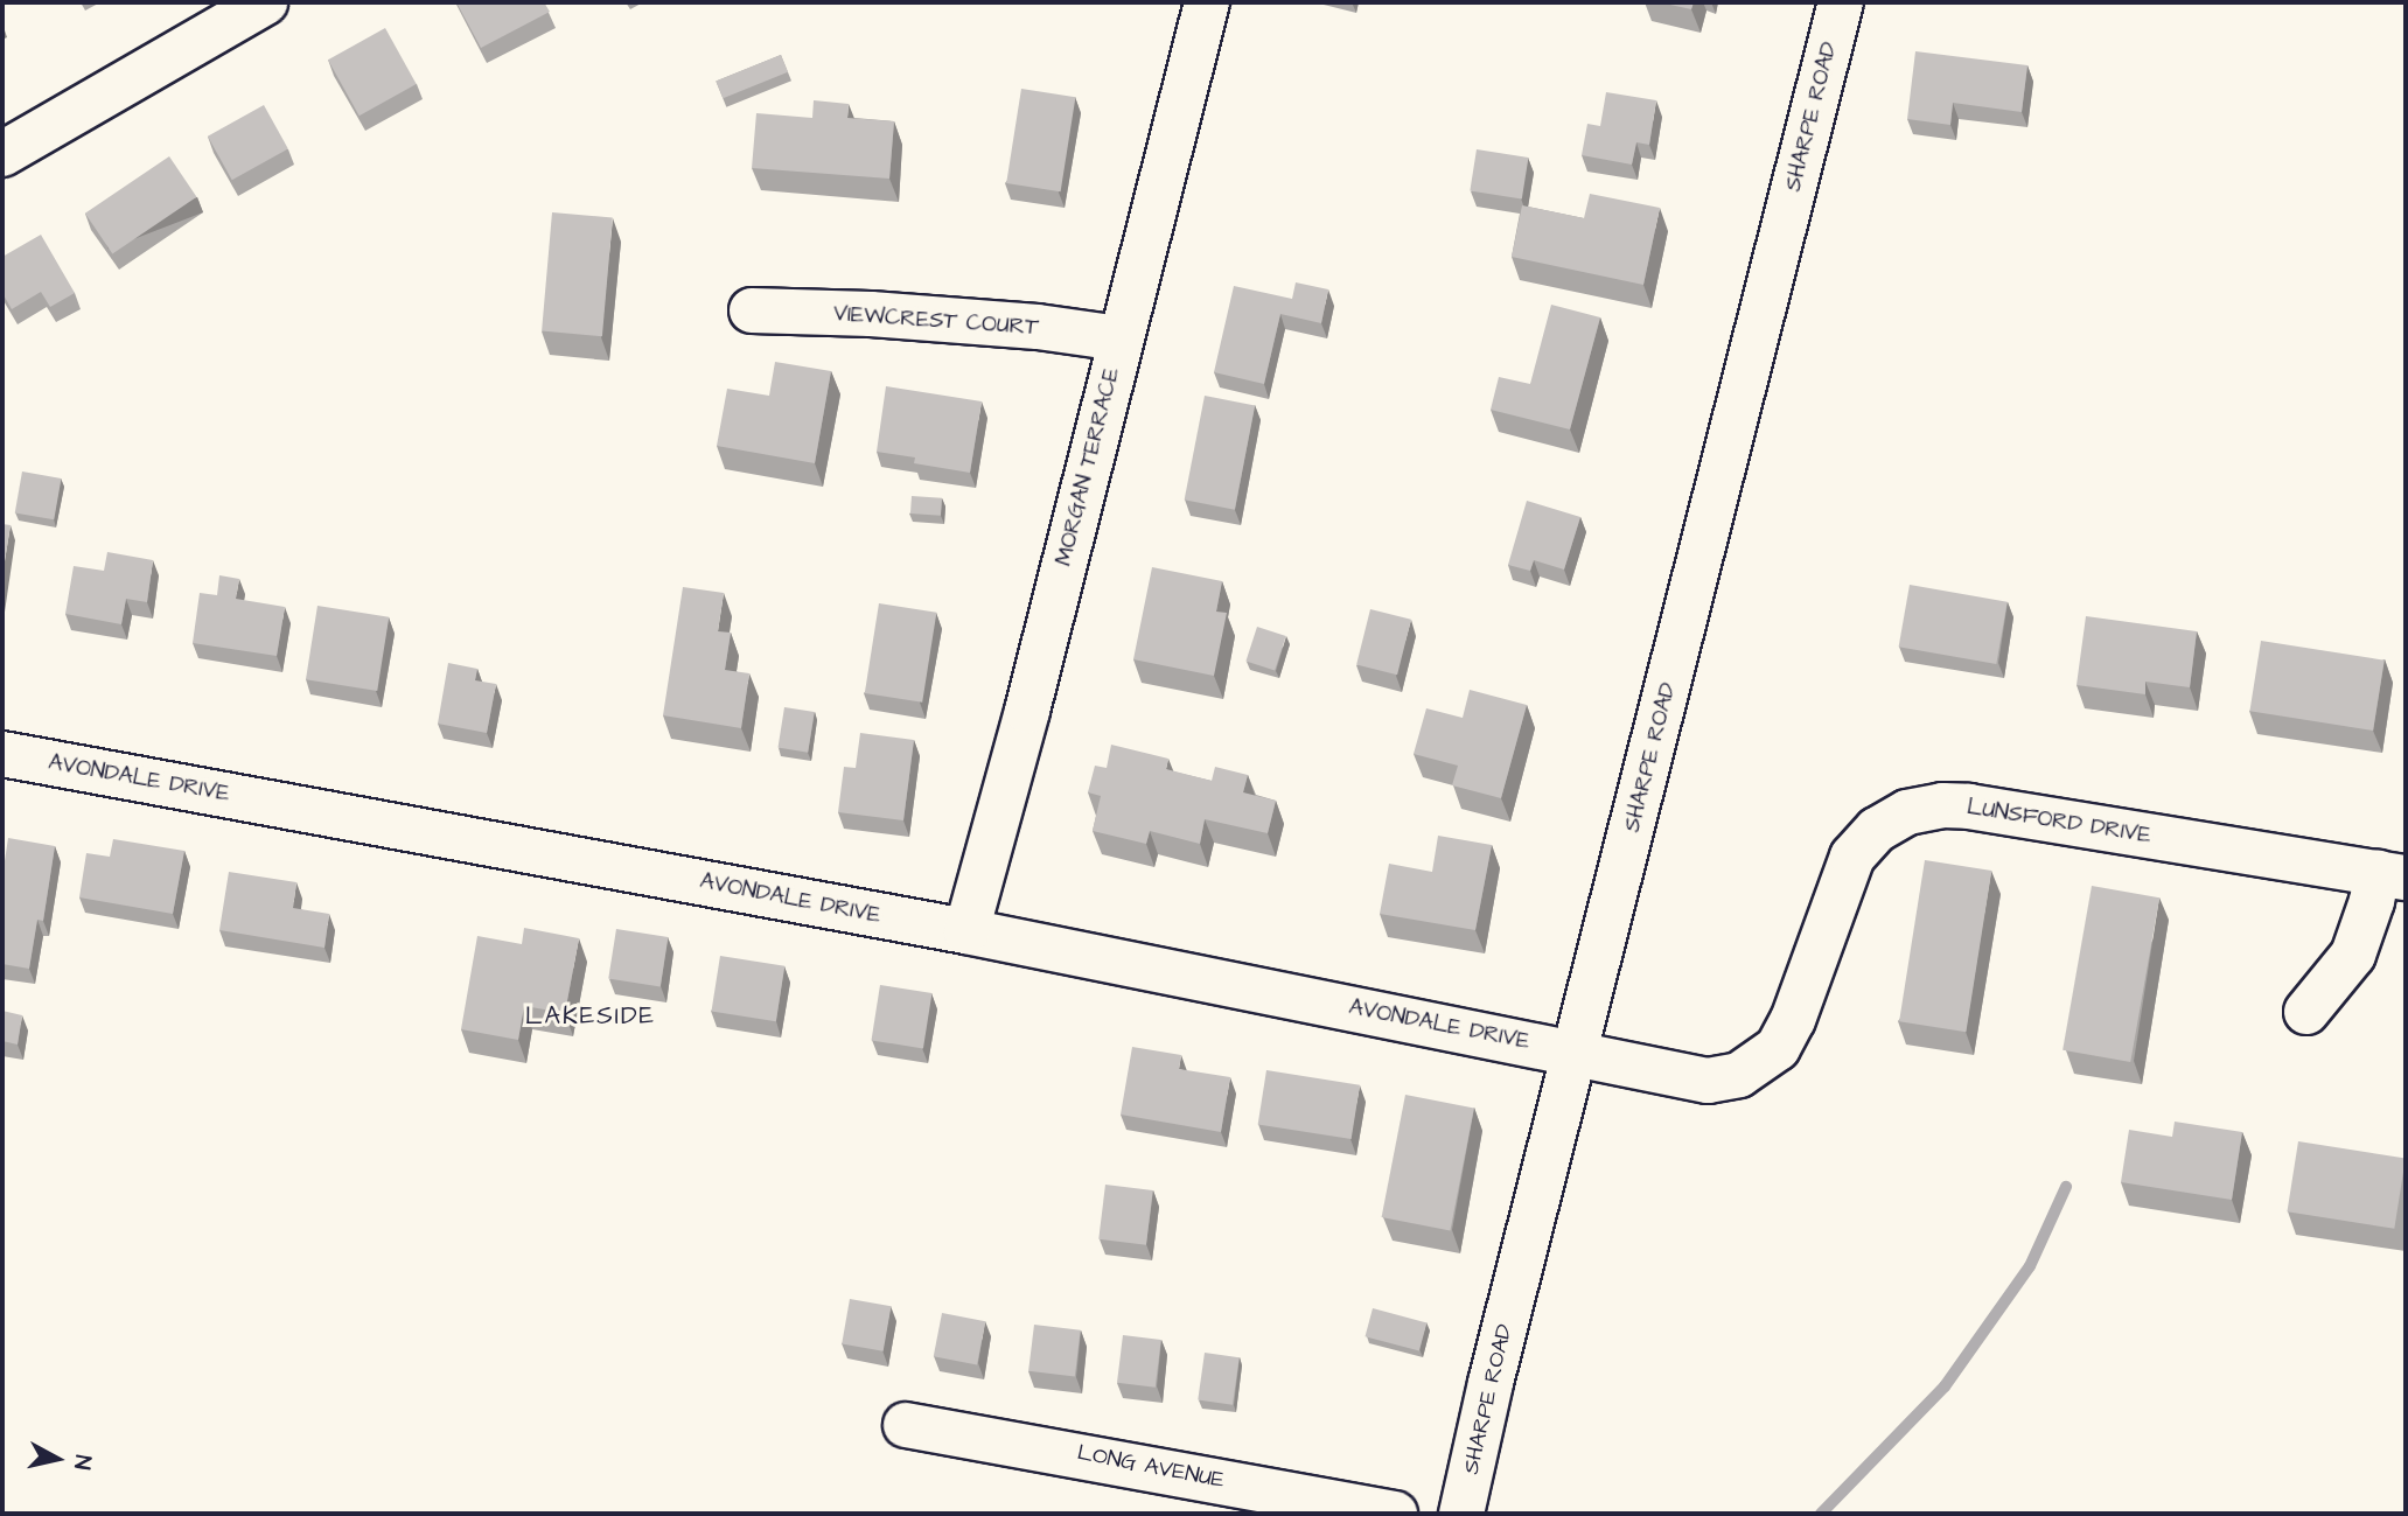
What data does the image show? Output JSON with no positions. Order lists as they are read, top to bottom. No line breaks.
{"streets":{"street":["SHARPE ROAD","VIEWCREST COURT","MORGAN TERRACE","AVONDALE DRIVE","LUNSFORD DRIVE","LONG AVENUE"]},"crossings":[["SHARPE ROAD","AVONDALE DRIVE"],["SHARPE ROAD","LUNSFORD DRIVE"],["VIEWCREST COURT","MORGAN TERRACE"],["MORGAN TERRACE","AVONDALE DRIVE"],["AVONDALE DRIVE","LUNSFORD DRIVE"]],"districts":["LAKESIDE"],"north":"right"}
